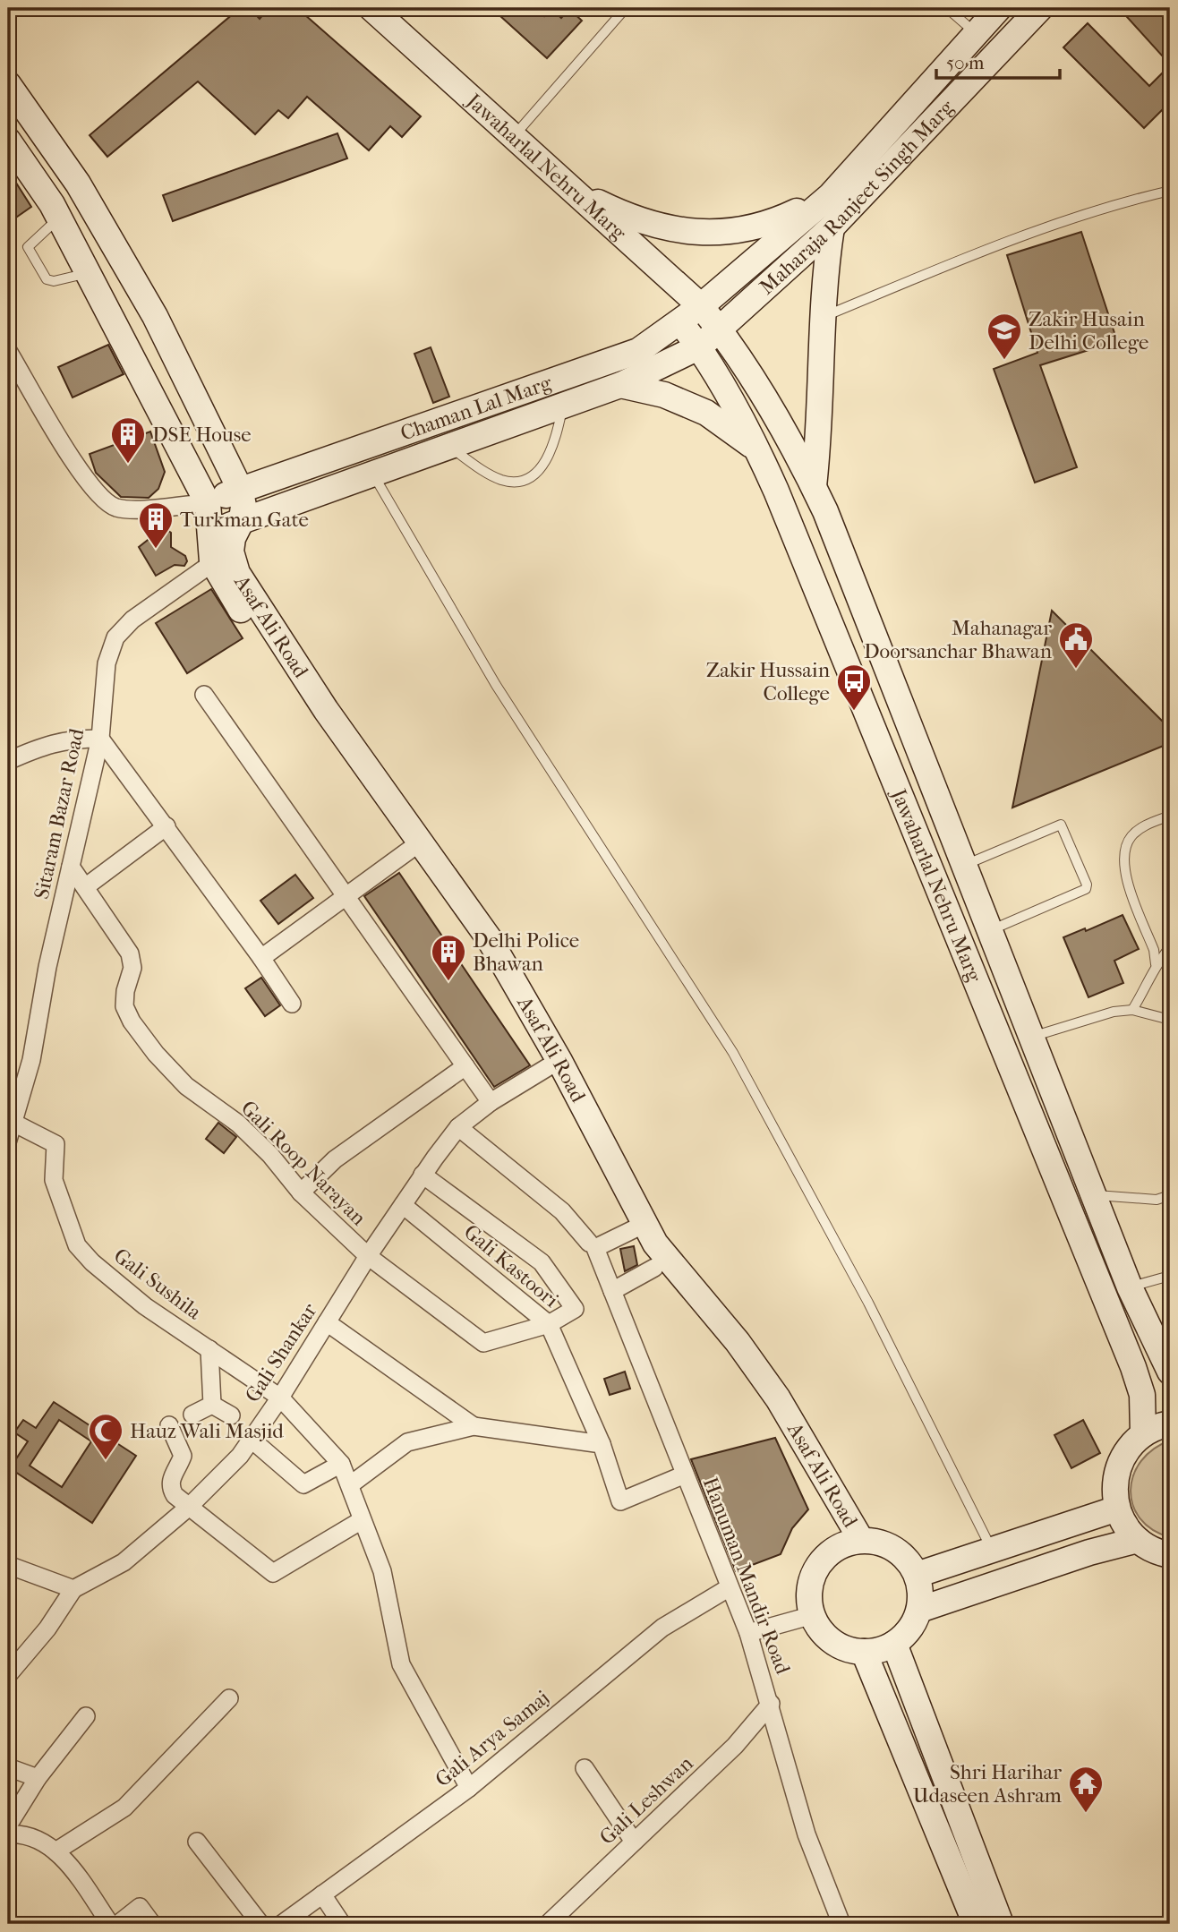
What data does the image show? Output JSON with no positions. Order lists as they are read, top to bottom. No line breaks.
{"streets":{"main road":["Jawaharlal Nehru Marg","Maharaja Ranjeet Singh Marg","Chaman Lal Marg","Asaf Ali Road"],"street":["Sitaram Bazar Road","Gali Roop Narayan","Gali Kastoori","Gali Sushila","Gali Shankar","Hanuman Mandir Road","Gali Arya Samaj","Gali Leshwan"]},"crossings":[["Jawaharlal Nehru Marg","Maharaja Ranjeet Singh Marg"],["Jawaharlal Nehru Marg","Chaman Lal Marg"],["Maharaja Ranjeet Singh Marg","Chaman Lal Marg"],["Chaman Lal Marg","Asaf Ali Road"],["Asaf Ali Road","Sitaram Bazar Road"],["Asaf Ali Road","Gali Shankar"],["Sitaram Bazar Road","Gali Roop Narayan"],["Sitaram Bazar Road","Gali Sushila"],["Gali Roop Narayan","Gali Kastoori"],["Gali Roop Narayan","Gali Shankar"],["Gali Kastoori","Gali Shankar"],["Gali Kastoori","Hanuman Mandir Road"],["Gali Sushila","Gali Shankar"],["Gali Sushila","Gali Arya Samaj"],["Gali Shankar","Hanuman Mandir Road"],["Hanuman Mandir Road","Gali Arya Samaj"],["Hanuman Mandir Road","Gali Leshwan"]],"places":{"school or university":["Zakir Husain Delhi College"],"building":["DSE House","Turkman Gate","Delhi Police Bhawan"],"public building":["Mahanagar Doorsanchar Bhawan"],"bus stop":["Zakir Hussain College"],"mosque":["Hauz Wali Masjid"],"temple":["Shri Harihar Udaseen Ashram"]},"scale_bar":"50 m"}
